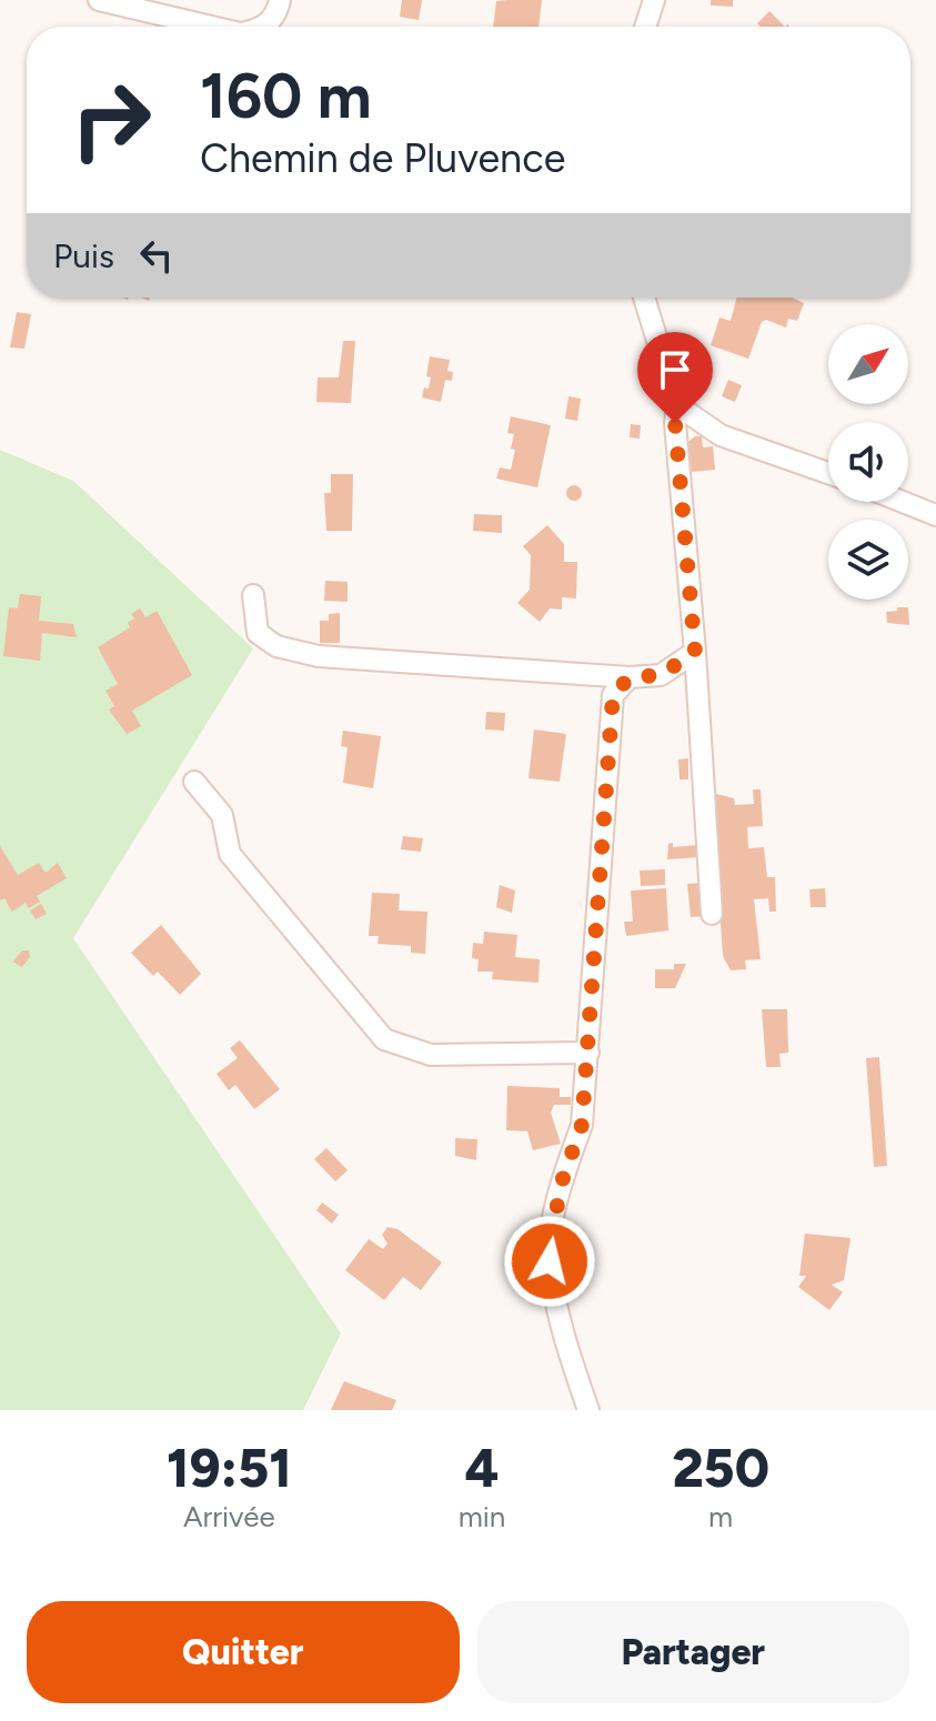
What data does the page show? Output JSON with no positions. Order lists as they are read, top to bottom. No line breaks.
{"north":"top right","page":{"turn":["160 m","Chemin de Pluvence"],"then":"Puis","eta":["19:51","Arrivée","4","min","250","m"],"buttons":["Quitter","Partager"]}}
